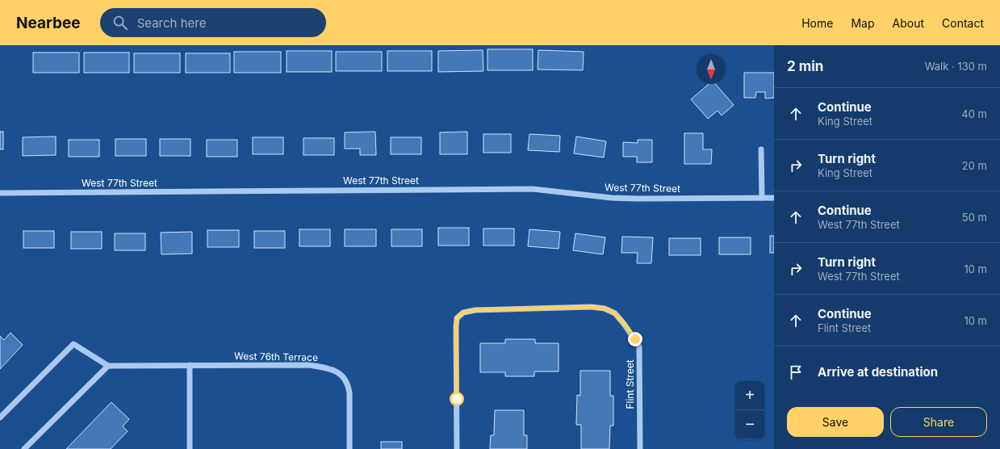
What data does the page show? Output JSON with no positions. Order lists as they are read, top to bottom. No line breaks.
{"streets":{"street":["West 77th Street","West 76th Terrace","Flint Street"]},"north":"bottom","page":{"header":"Nearbee","search":"Search here","nav":["Home","Map","About","Contact"],"heading":["2 min","Walk · 130 m"],"list":[["Continue","King Street","40 m"],["Turn right","King Street","20 m"],["Continue","West 77th Street","50 m"],["Turn right","West 77th Street","10 m"],["Continue","Flint Street","10 m"],"Arrive at destination"],"map_buttons":["+","−"],"buttons":["Save","Share"]}}
